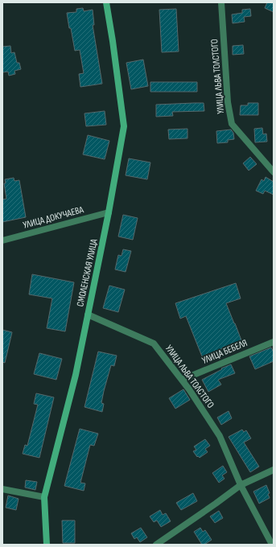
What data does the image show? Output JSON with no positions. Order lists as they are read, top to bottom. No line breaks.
{"streets":{"main road":["СМОЛЕНСКАЯ УЛИЦА"],"street":["УЛИЦА ЛЬВА ТОЛСТОГО","УЛИЦА ДОКУЧАЕВА","УЛИЦА БЕБЕЛЯ"]},"crossings":[["УЛИЦА ЛЬВА ТОЛСТОГО","СМОЛЕНСКАЯ УЛИЦА"],["УЛИЦА ЛЬВА ТОЛСТОГО","УЛИЦА БЕБЕЛЯ"],["УЛИЦА ДОКУЧАЕВА","СМОЛЕНСКАЯ УЛИЦА"]]}
